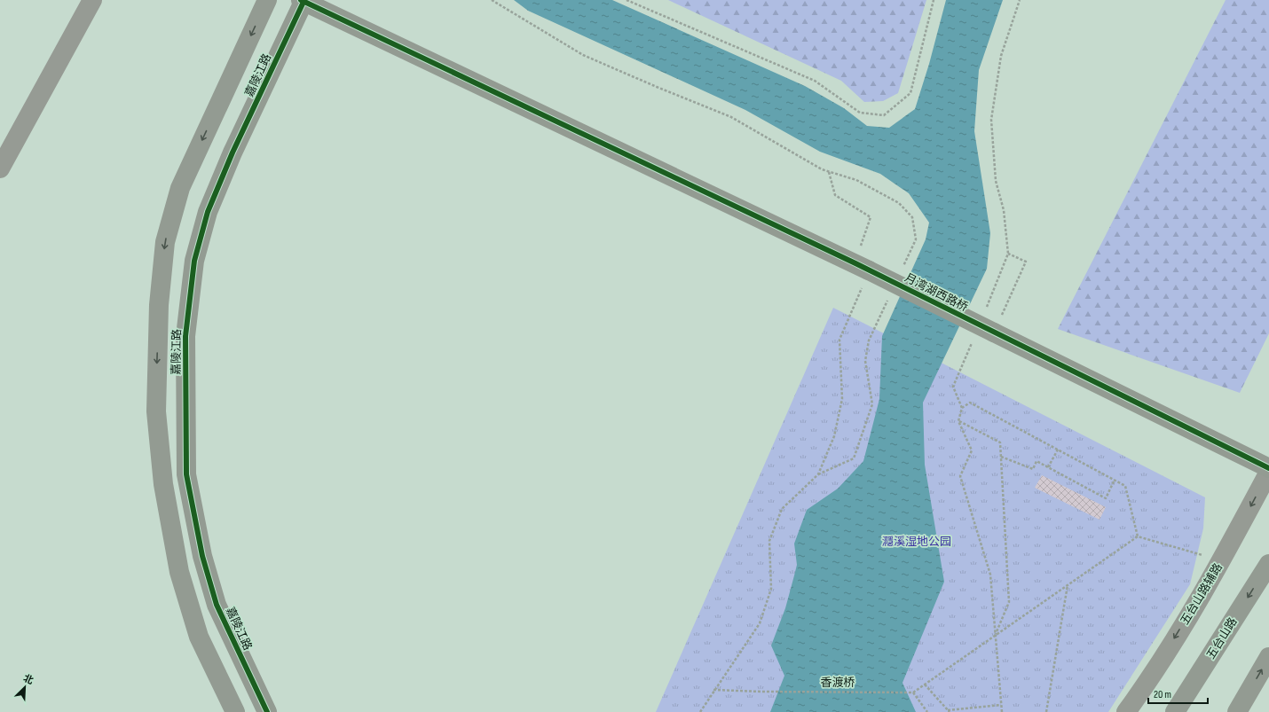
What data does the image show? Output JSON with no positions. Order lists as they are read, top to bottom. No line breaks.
{"streets":{"street":["嘉陵江路","月湾湖西路桥","五台山路辅路","五台山路"],"path":["香渡桥"]},"crossings":[["嘉陵江路","月湾湖西路桥"]],"one_way":["五台山路辅路"],"parks":["㶏溪湿地公园"],"scale_bar":"20 m","north":"top right"}
